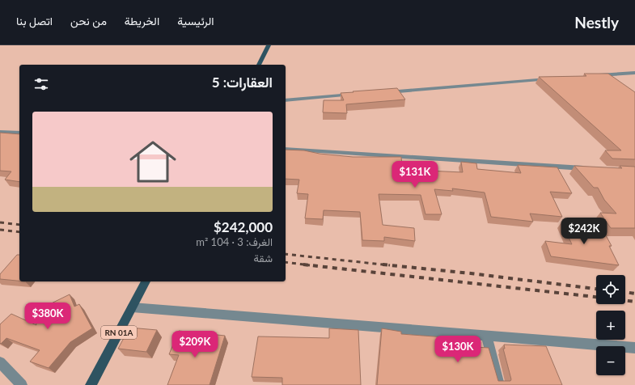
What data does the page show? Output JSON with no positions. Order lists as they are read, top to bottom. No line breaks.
{"streets":{"main road":["RN 01A"]},"page":{"header":"Nestly","nav":["الرئيسية","الخريطة","من نحن","اتصل بنا"],"heading":"العقارات: 5","list":[{"name":"$242,000","note":"الغرف: 3 · 104 m² · شقة"}],"price":["$131K","$242K","$380K","$209K","$130K"],"map_buttons":["+","−"]}}
